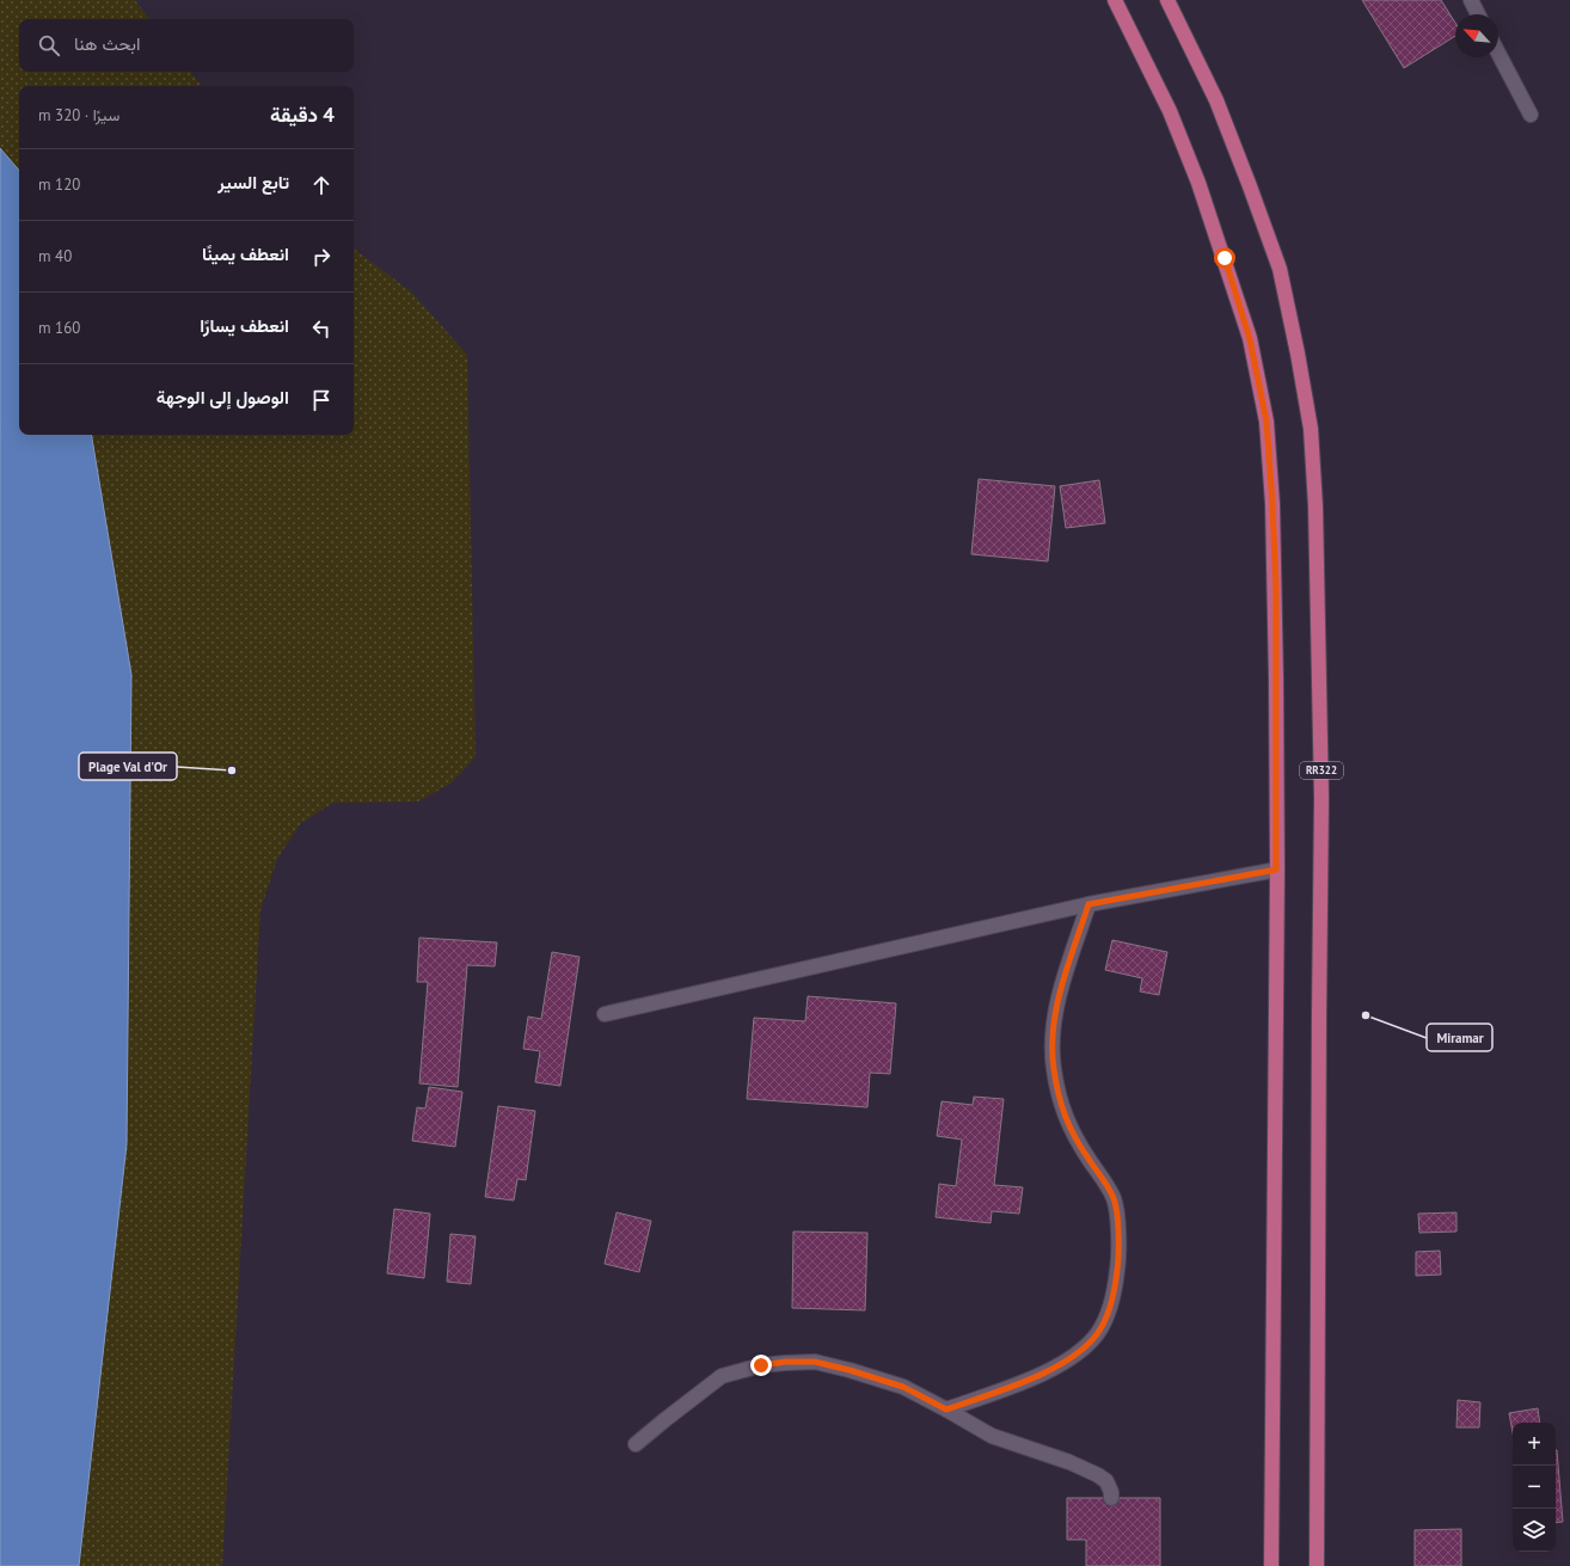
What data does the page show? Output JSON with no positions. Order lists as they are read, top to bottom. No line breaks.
{"streets":{"main road":["RR322"]},"places":["Plage Val d'Or","Miramar"],"north":"top left","page":{"search":"ابحث هنا","heading":["4 دقيقة","سيرًا · 320 m"],"list":[["تابع السير","120 m"],["انعطف يمينًا","40 m"],["انعطف يسارًا","160 m"],"الوصول إلى الوجهة"],"map_buttons":["+","−"]}}
